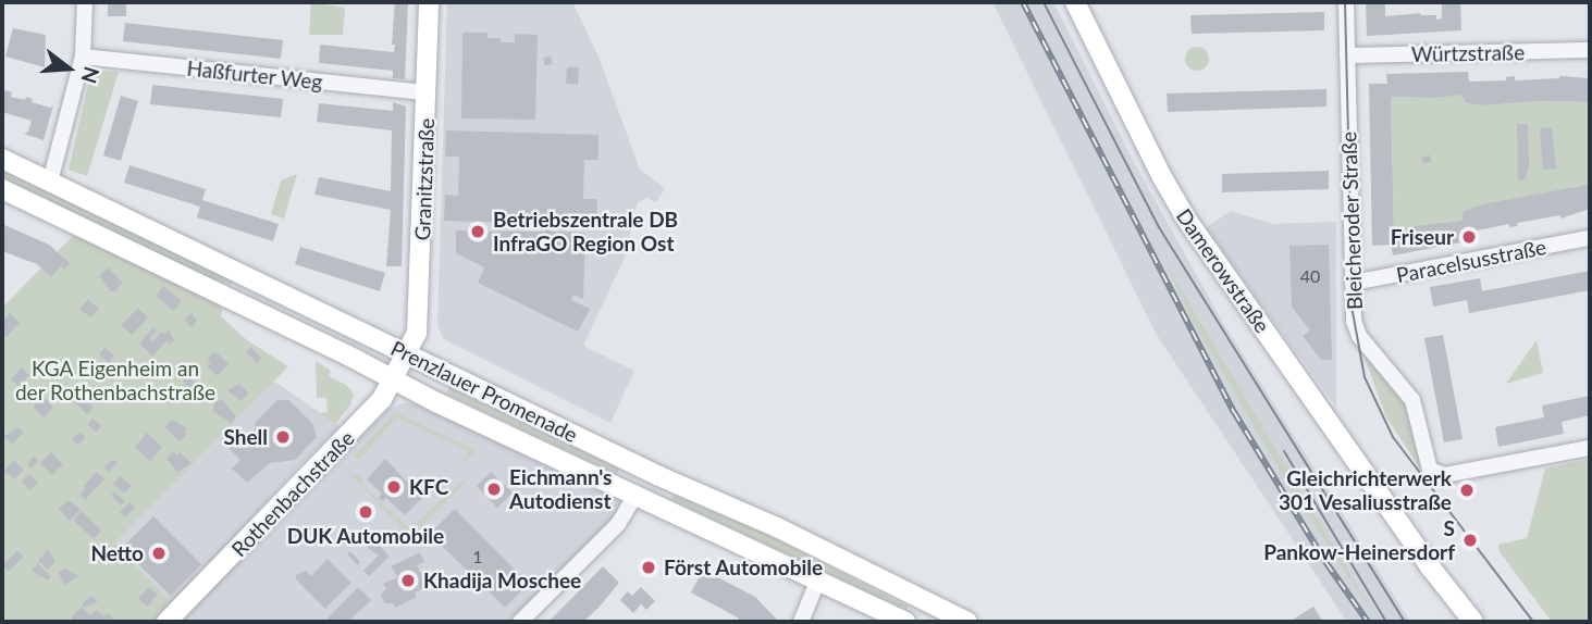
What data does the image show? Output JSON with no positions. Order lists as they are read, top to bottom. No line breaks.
{"streets":{"main road":["Granitzstraße","Damerowstraße","Prenzlauer Promenade","Rothenbachstraße"],"street":["Würtzstraße","Haßfurter Weg","Bleicheroder Straße","Paracelsusstraße"]},"crossings":[["Würtzstraße","Bleicheroder Straße"],["Haßfurter Weg","Granitzstraße"],["Granitzstraße","Prenzlauer Promenade"],["Granitzstraße","Rothenbachstraße"],["Bleicheroder Straße","Paracelsusstraße"],["Prenzlauer Promenade","Rothenbachstraße"]],"parks":["KGA Eigenheim an der Rothenbachstraße"],"places":["Betriebszentrale DB InfraGO Region Ost","Friseur","Shell","KFC","Eichmann's Autodienst","Gleichrichterwerk 301 Vesaliusstraße","DUK Automobile","S Pankow-Heinersdorf","Netto","Först Automobile","Khadija Moschee"],"house_numbers":["40","1"],"north":"right"}
